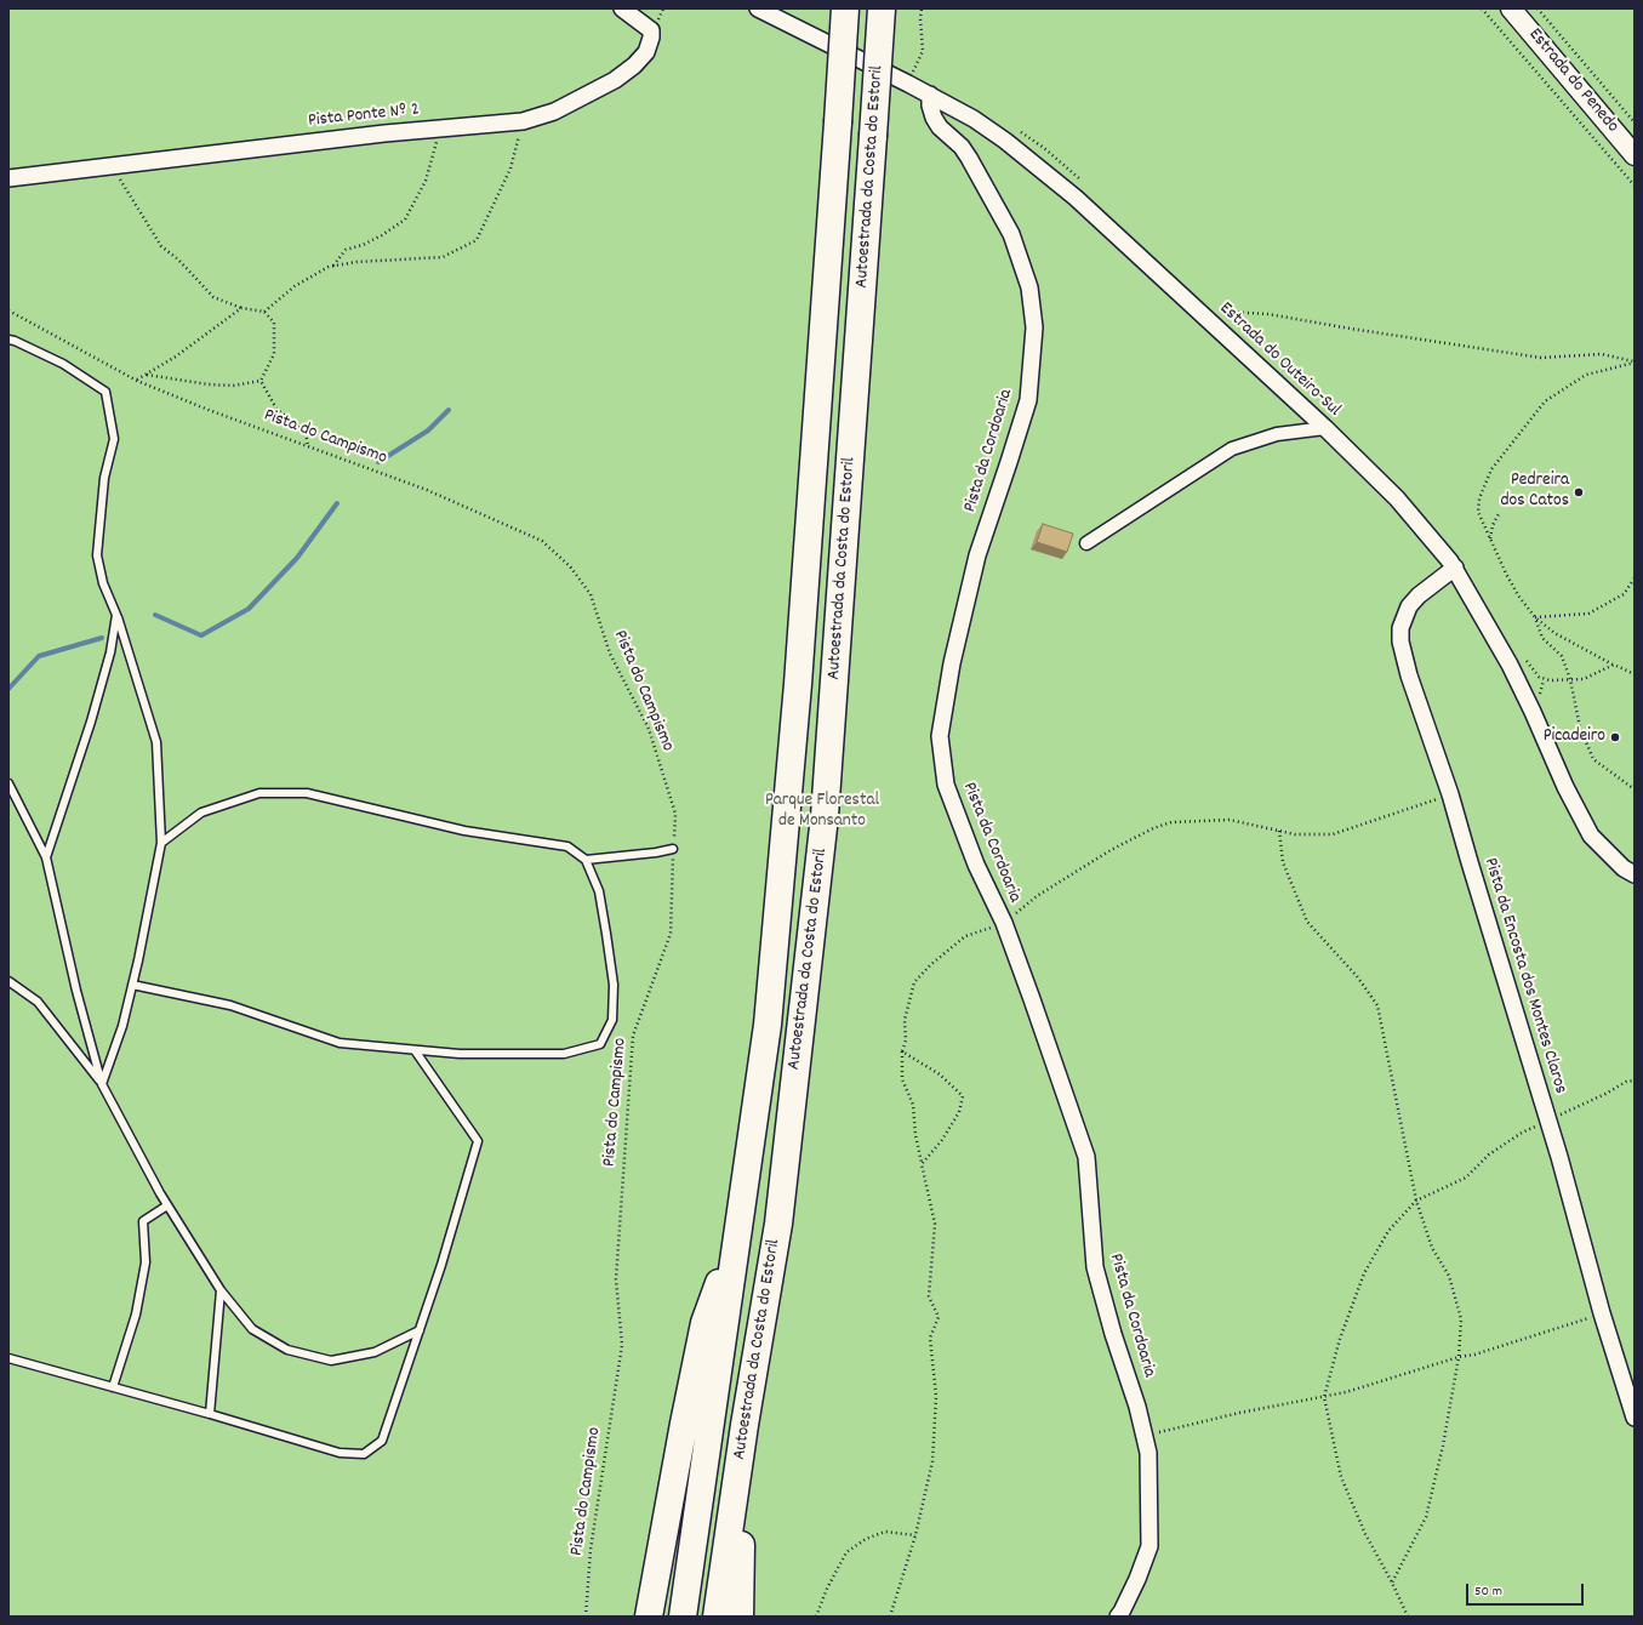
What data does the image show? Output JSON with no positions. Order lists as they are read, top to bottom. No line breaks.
{"streets":{"highway":["Autoestrada da Costa do Estoril"],"street":["Estrada do Penedo","Pista Ponte Nº 2","Estrada do Outeiro-Sul","Pista da Cordoaria","Pista da Encosta dos Montes Claros"],"path":["Pista do Campismo"]},"crossings":[["Estrada do Outeiro-Sul","Pista da Cordoaria"],["Estrada do Outeiro-Sul","Pista da Encosta dos Montes Claros"]],"parks":["Parque Florestal de Monsanto"],"places":["Pedreira dos Catos","Picadeiro"],"scale_bar":"50 m"}
